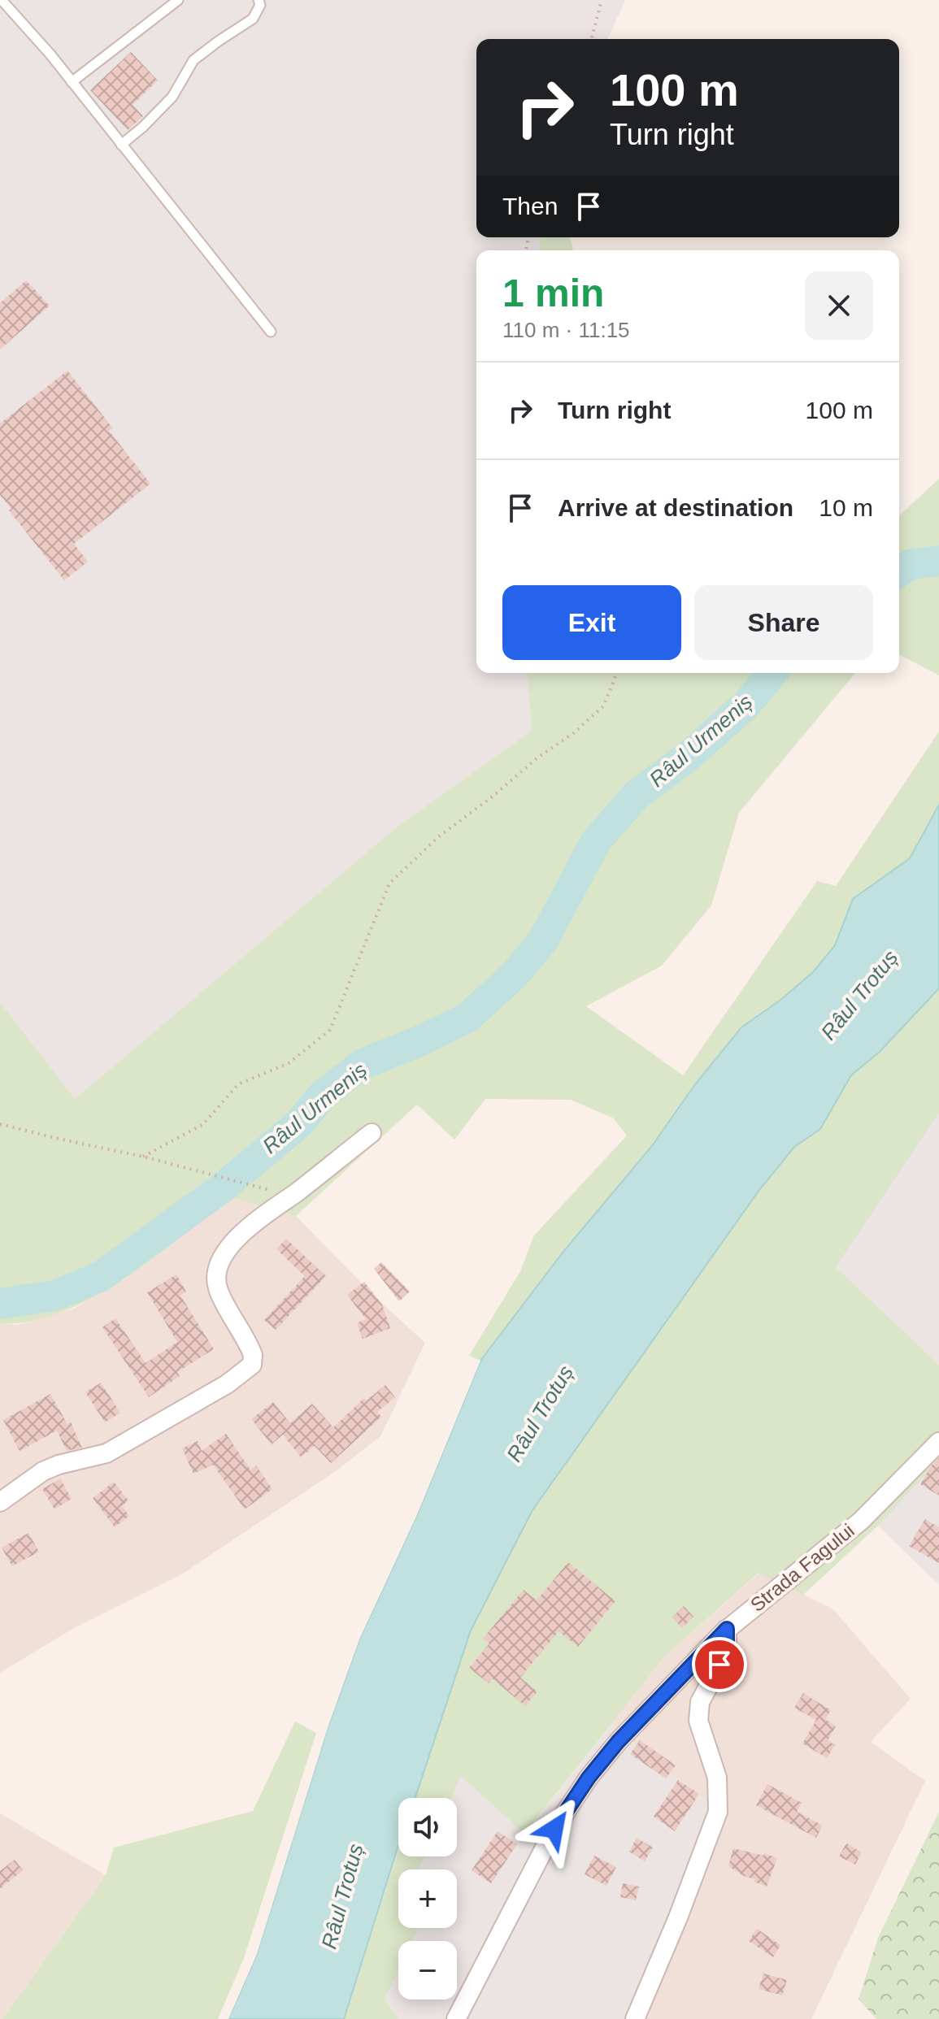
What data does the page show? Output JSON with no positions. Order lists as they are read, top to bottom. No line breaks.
{"streets":{"street":["Strada Fagului"]},"water":["Râul Urmeniș","Râul Trotuș"],"page":{"turn":["100 m","Turn right"],"then":"Then","heading":["1 min","110 m · 11:15"],"list":[{"name":"Turn right","value":"100 m"},{"name":"Arrive at destination","value":"10 m"}],"buttons":["Exit","Share"],"map_buttons":["+","−"]}}
